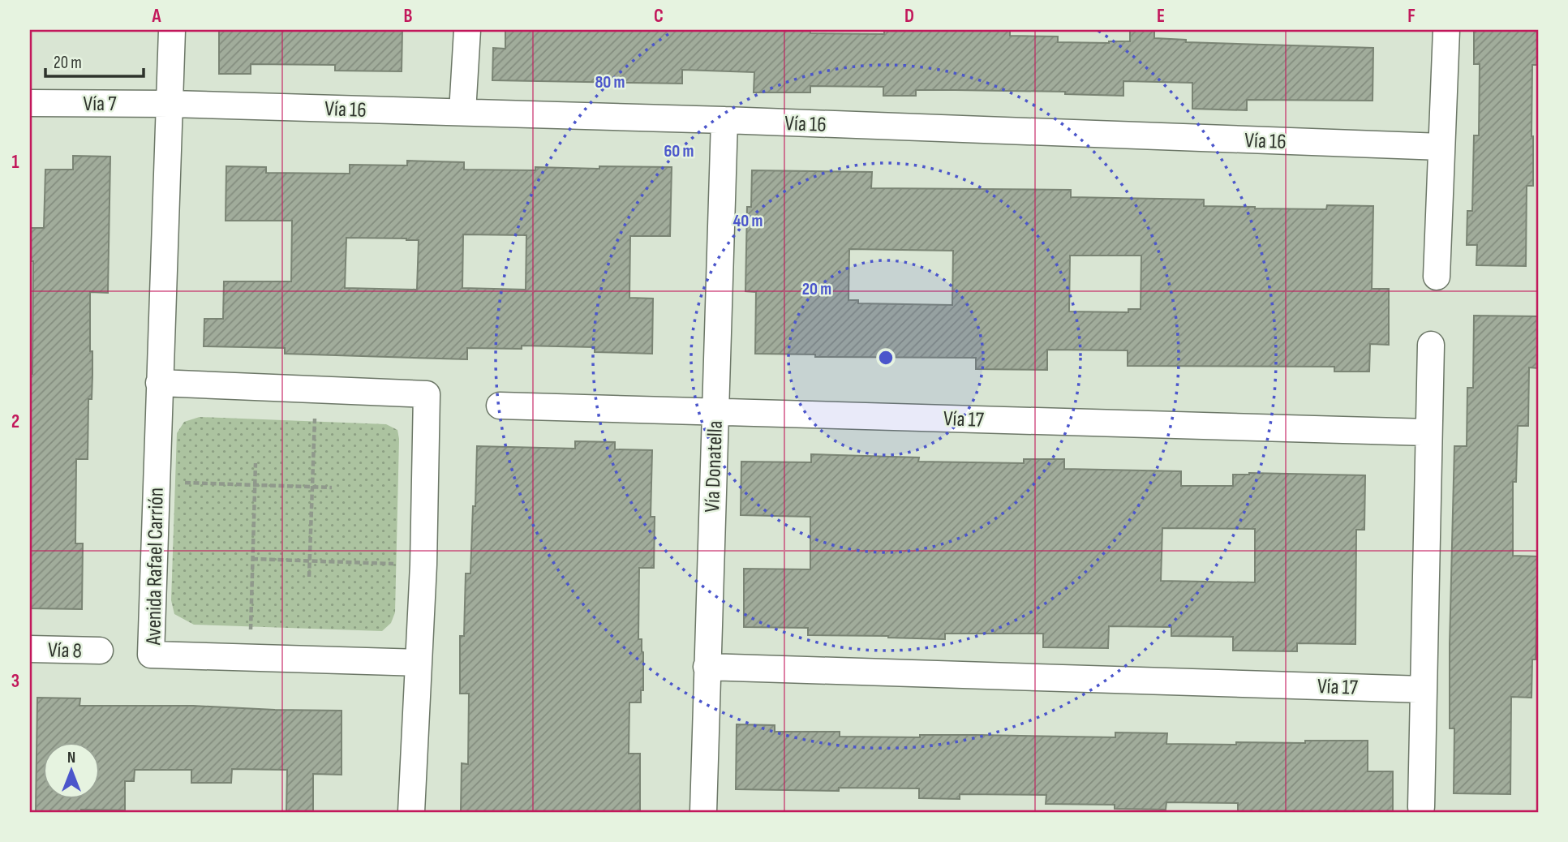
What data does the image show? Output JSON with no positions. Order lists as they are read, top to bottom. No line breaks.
{"streets":{"street":["Vía 7","Vía 16","Vía 17","Vía Donatella","Avenida Rafael Carrión","Vía 8"]},"crossings":[["Vía 7","Vía 16"],["Vía 7","Avenida Rafael Carrión"],["Vía 16","Vía Donatella"],["Vía 16","Avenida Rafael Carrión"],["Vía 17","Vía Donatella"]],"scale_bar":"20 m","north":"top","grid":{"columns":["A","B","C","D","E","F"],"rows":["1","2","3"]},"rings":["80 m","60 m","40 m","20 m"]}
